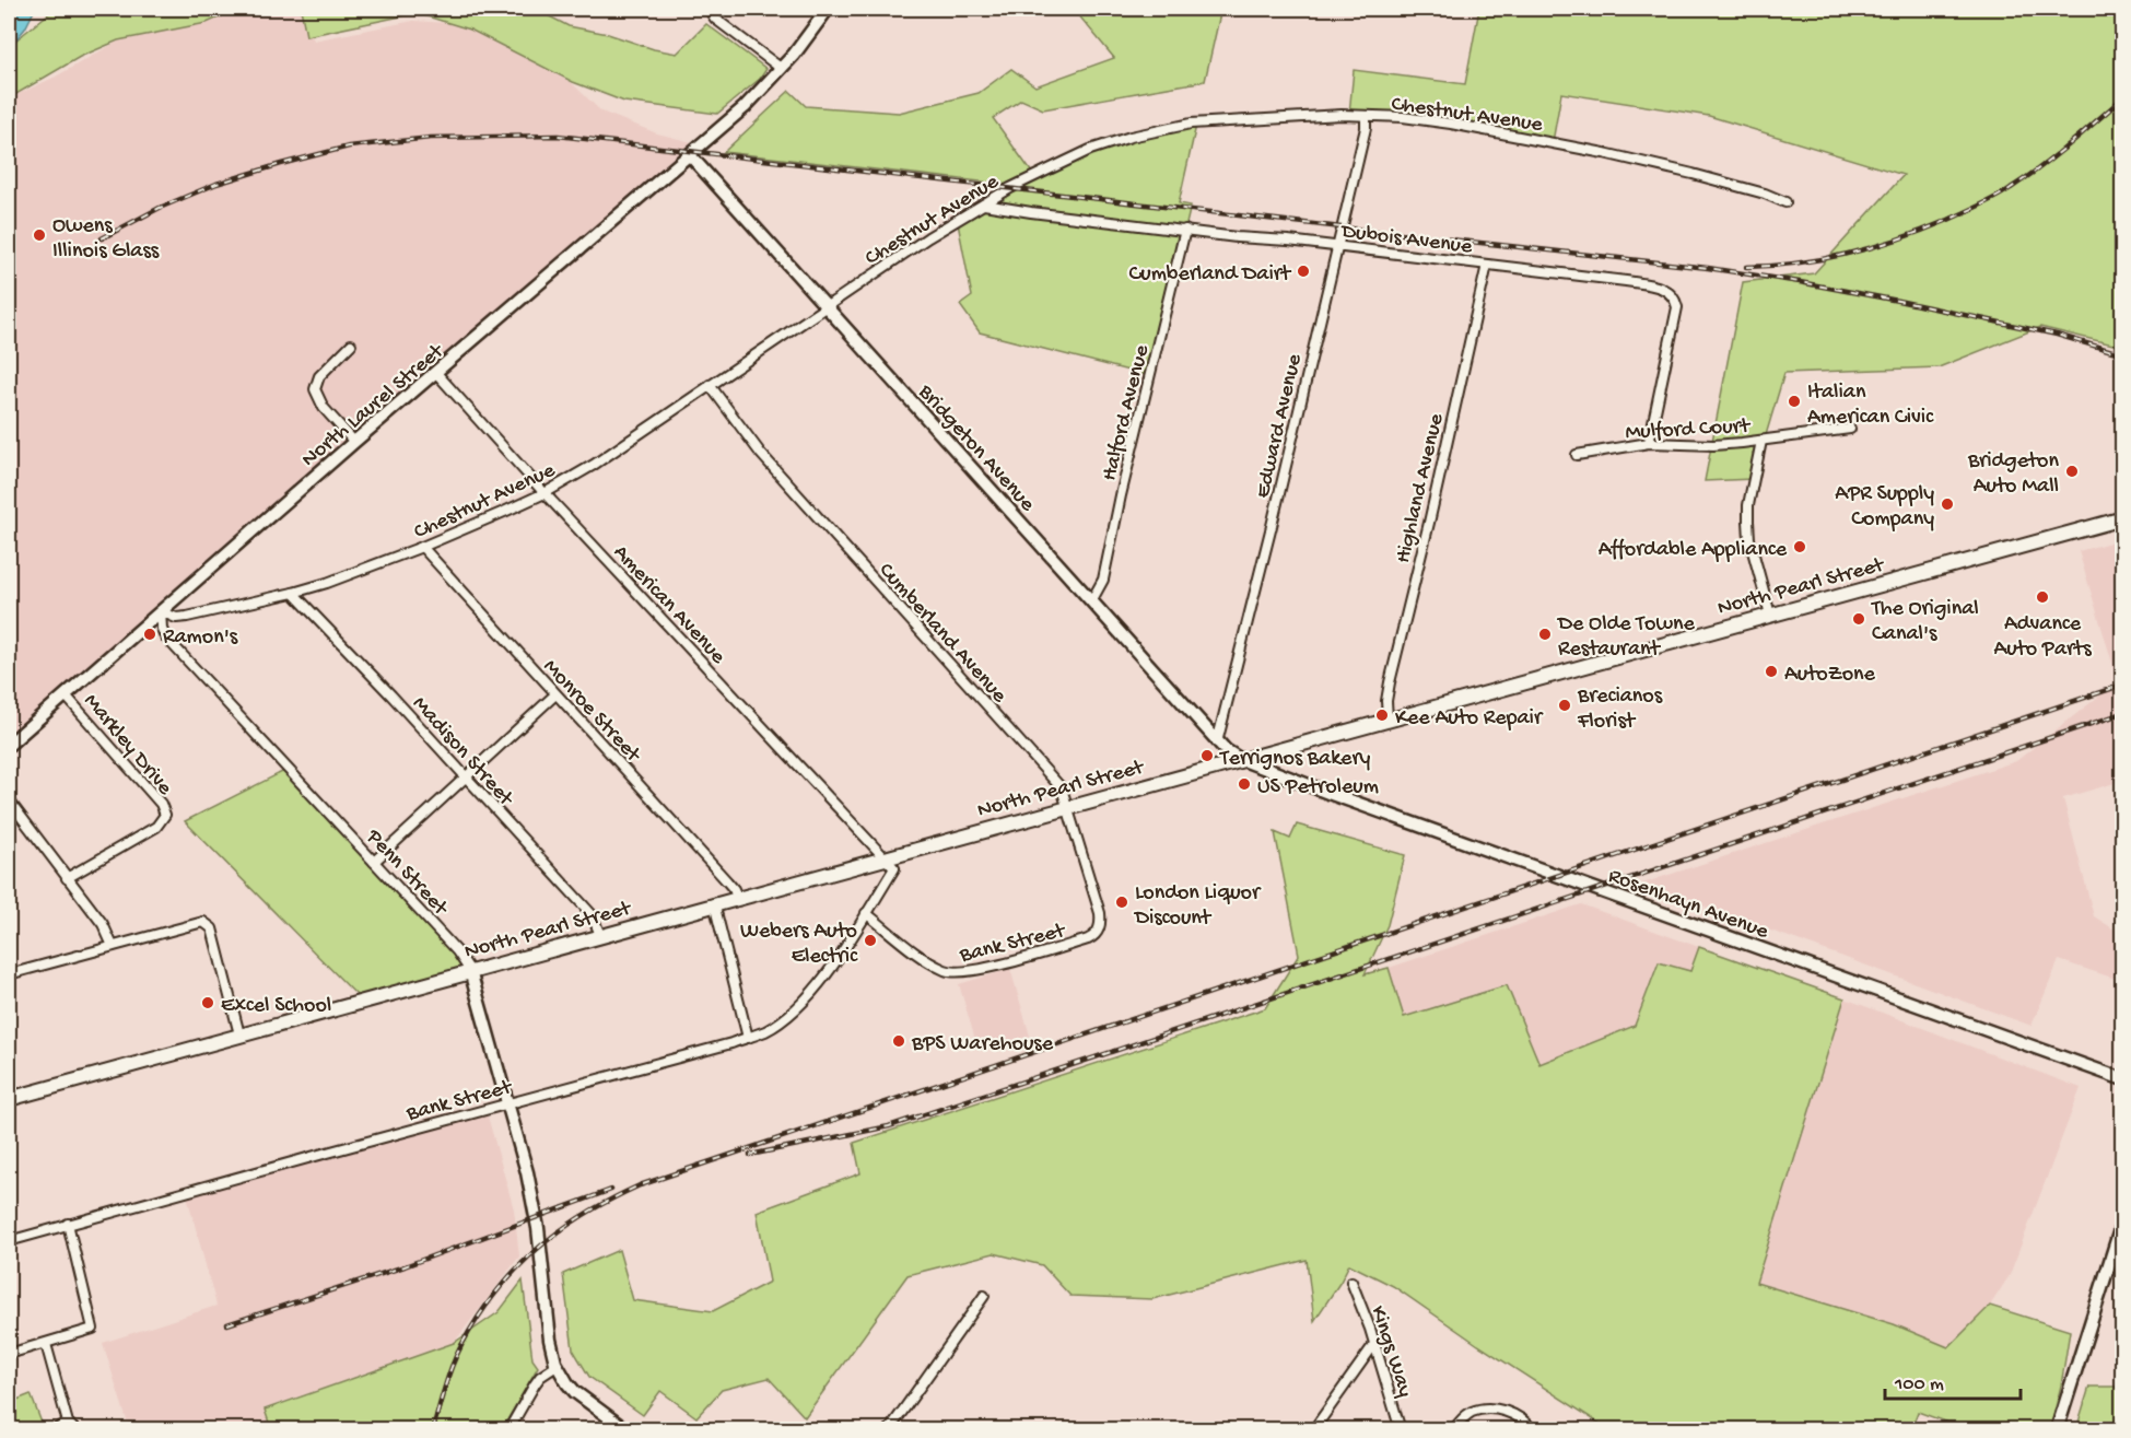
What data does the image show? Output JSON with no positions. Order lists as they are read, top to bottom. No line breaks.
{"streets":{"main road":["North Pearl Street"],"street":["Chestnut Avenue","Dubois Avenue","North Laurel Street","Halford Avenue","Edward Avenue","Mulford Court","Bridgeton Avenue","Highland Avenue","American Avenue","Cumberland Avenue","Monroe Street","Markley Drive","Madison Street","Penn Street","Rosenhayn Avenue","Bank Street","Kings Way"]},"crossings":[["Chestnut Avenue","Dubois Avenue"],["Chestnut Avenue","North Laurel Street"],["Chestnut Avenue","Edward Avenue"],["Chestnut Avenue","Bridgeton Avenue"],["Chestnut Avenue","American Avenue"],["Chestnut Avenue","Cumberland Avenue"],["Chestnut Avenue","Monroe Street"],["Chestnut Avenue","Madison Street"],["Chestnut Avenue","Penn Street"],["Dubois Avenue","Halford Avenue"],["Dubois Avenue","Edward Avenue"],["Dubois Avenue","Mulford Court"],["Dubois Avenue","Highland Avenue"],["North Laurel Street","Bridgeton Avenue"],["North Laurel Street","American Avenue"],["North Laurel Street","Markley Drive"],["North Laurel Street","Penn Street"],["Halford Avenue","Bridgeton Avenue"],["Edward Avenue","Bridgeton Avenue"],["Bridgeton Avenue","North Pearl Street"],["Bridgeton Avenue","Rosenhayn Avenue"],["Highland Avenue","North Pearl Street"],["North Pearl Street","American Avenue"],["North Pearl Street","Cumberland Avenue"],["North Pearl Street","Monroe Street"],["North Pearl Street","Madison Street"],["North Pearl Street","Penn Street"],["North Pearl Street","Rosenhayn Avenue"],["North Pearl Street","Bank Street"],["American Avenue","Bank Street"],["Cumberland Avenue","Bank Street"],["Penn Street","Bank Street"]],"places":["Owens Illinois Glass","Cumberland Dairt","Italian American Civic","Bridgeton Auto Mall","APR Supply Company","Affordable Appliance","Advance Auto Parts","The Original Canal's","Ramon's","De Olde Towne Restaurant","AutoZone","Brecianos Florist","Kee Auto Repair","Terrignos Bakery","US Petroleum","London Liquor Discount","Webers Auto Electric","Excel School","BPS Warehouse"],"scale_bar":"100 m"}
